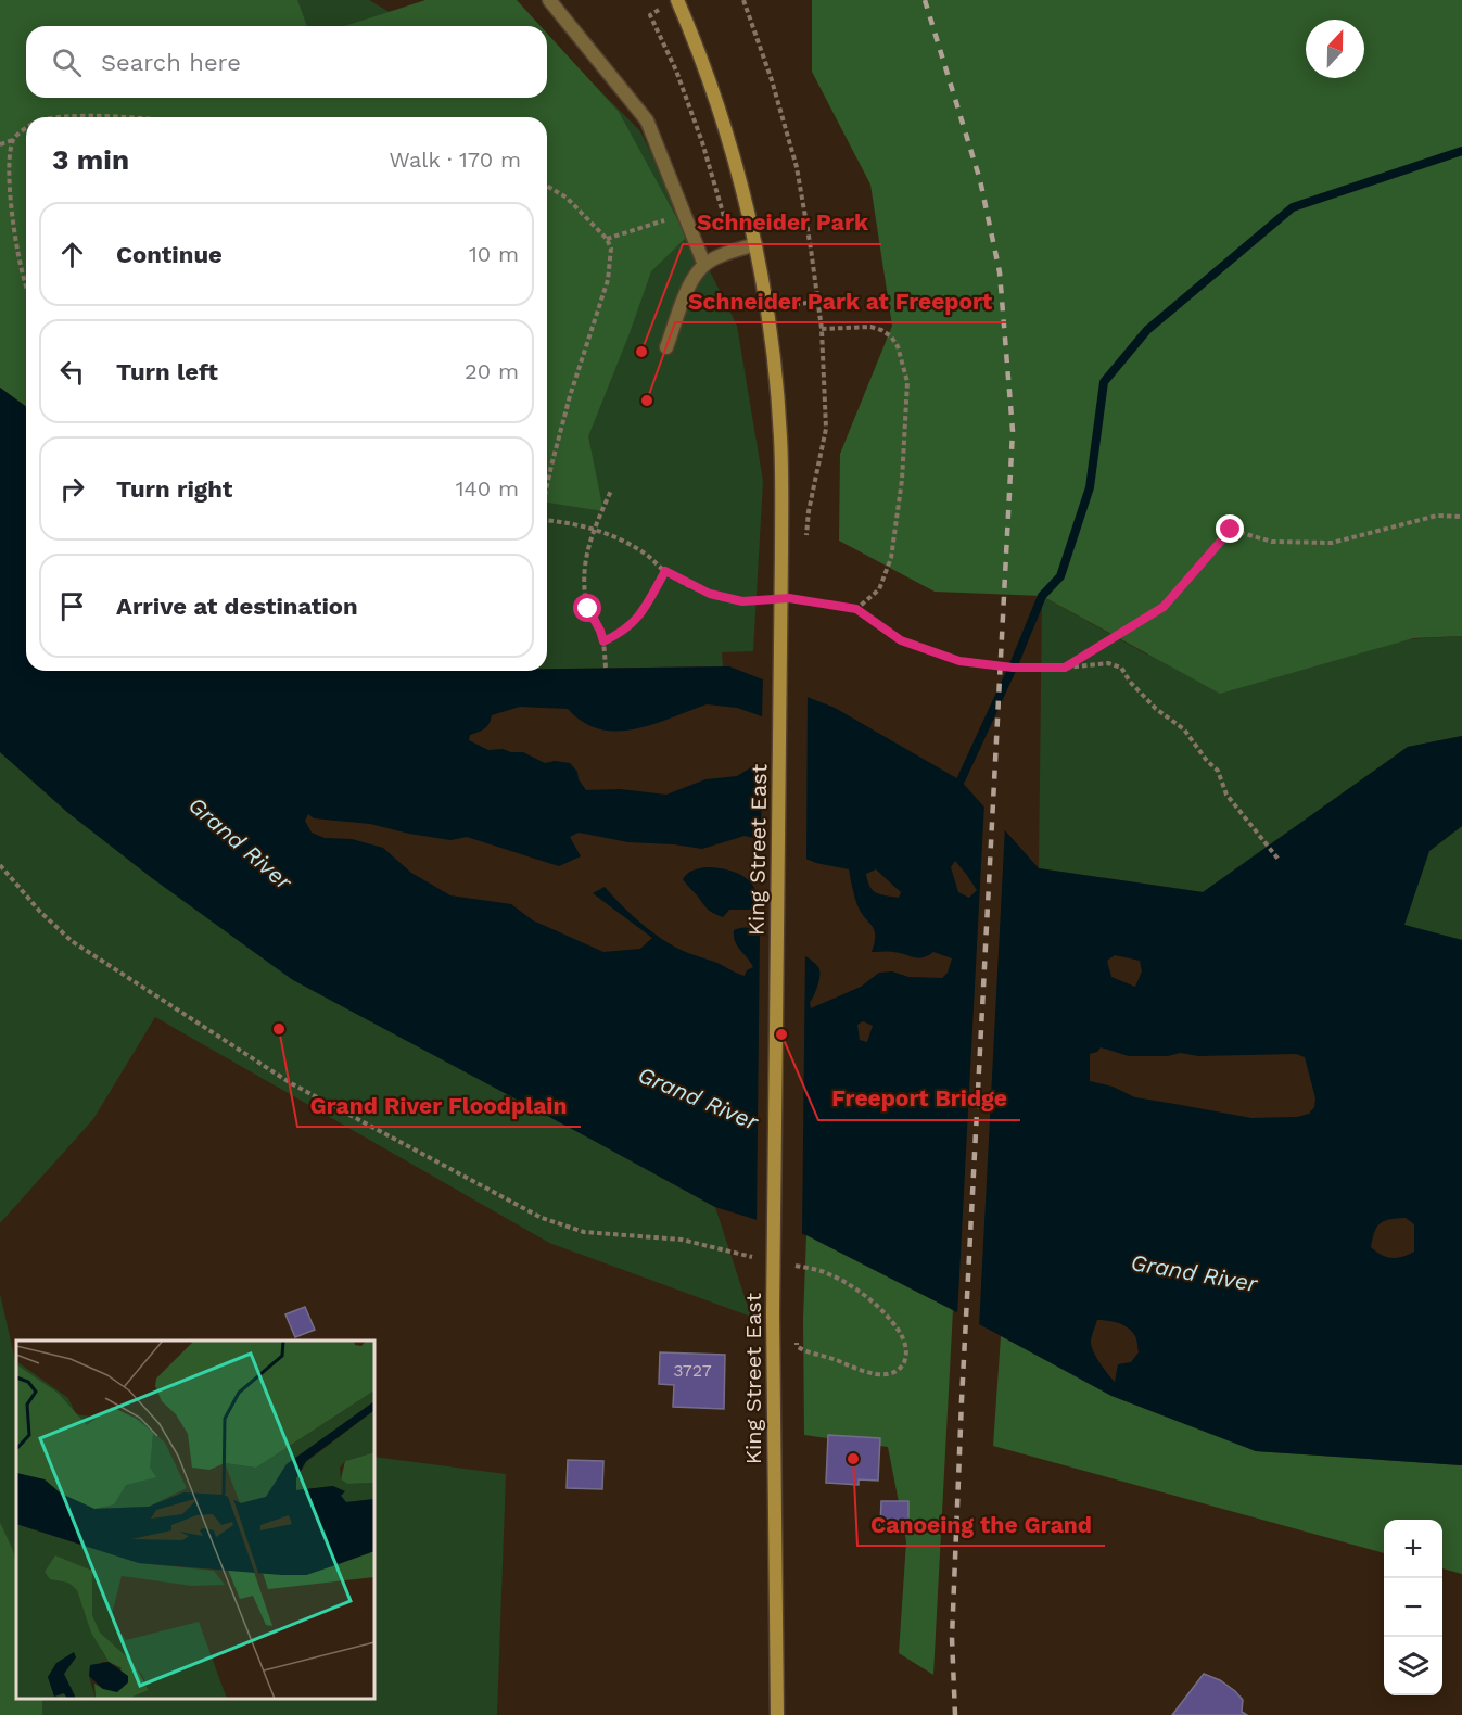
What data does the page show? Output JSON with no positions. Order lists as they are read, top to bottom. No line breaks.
{"streets":{"main road":["King Street East"]},"water":["Grand River"],"places":["Schneider Park","Schneider Park at Freeport","Grand River Floodplain","Freeport Bridge","Canoeing the Grand"],"house_numbers":["3727"],"north":"top","page":{"search":"Search here","heading":["3 min","Walk · 170 m"],"list":[["Continue","10 m"],["Turn left","20 m"],["Turn right","140 m"],"Arrive at destination"],"map_buttons":["+","−"]}}
